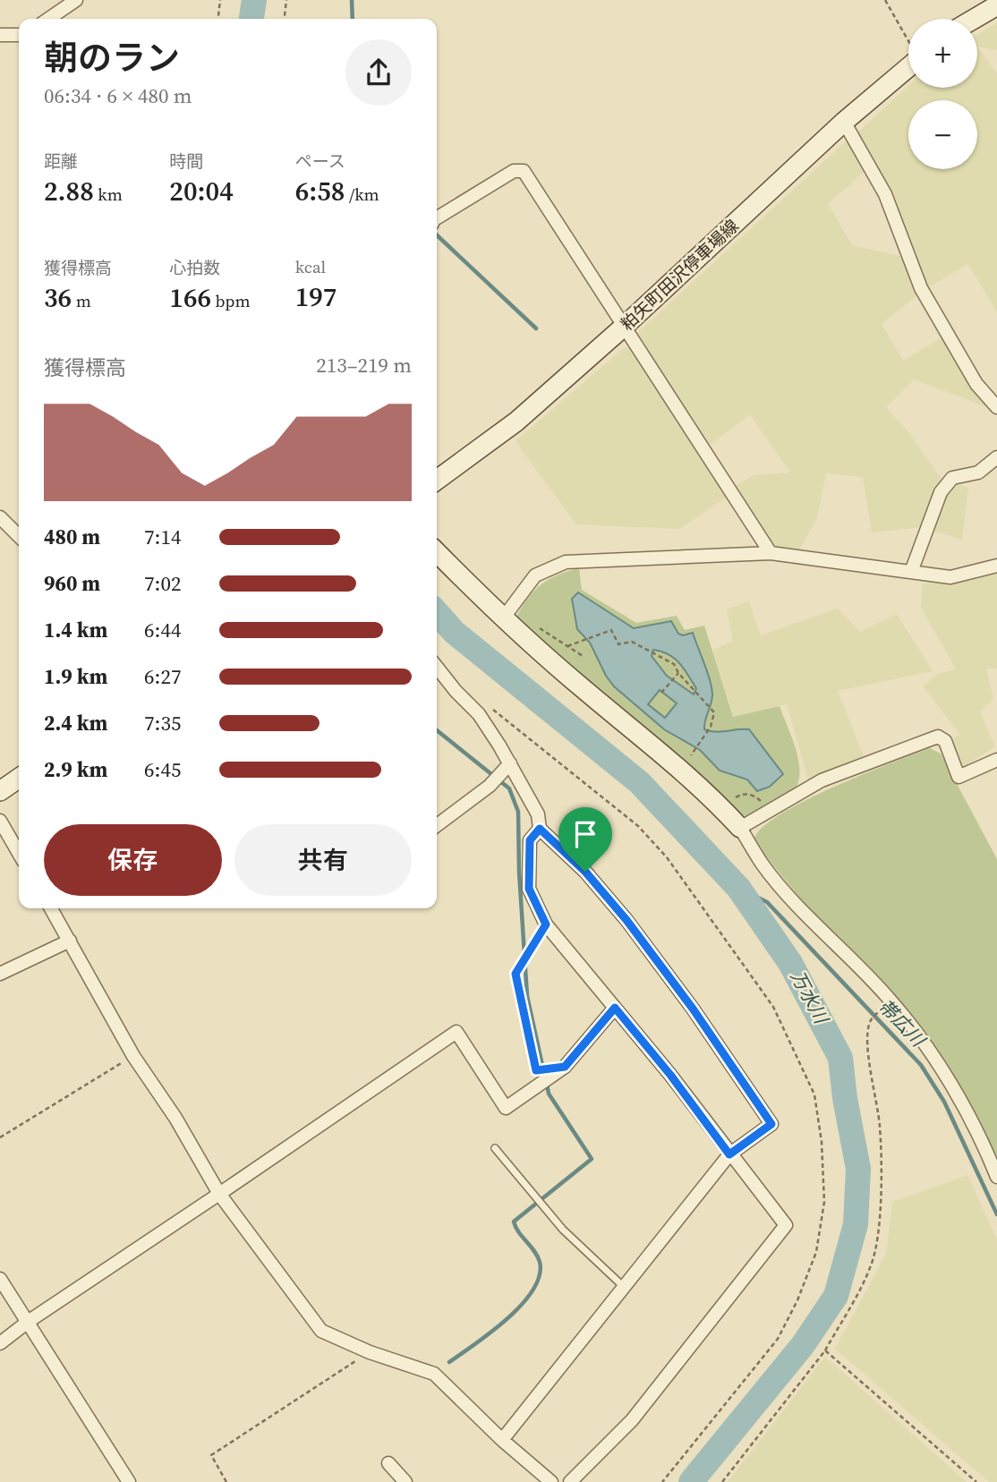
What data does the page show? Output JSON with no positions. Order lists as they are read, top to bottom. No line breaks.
{"streets":{"main road":["粕矢町田沢停車場線"]},"water":["万水川","帯広川"],"page":{"map_buttons":["+","−"],"heading":["朝のラン","06:34 · 6 × 480 m"],"stats":[["距離","2.88 km"],["時間","20:04"],["ペース","6:58 /km"],["獲得標高","36 m"],["心拍数","166 bpm"],["kcal","197"]],"chart":["獲得標高","213–219 m"],"list":[{"name":"480 m","note":"7:14"},{"name":"960 m","note":"7:02"},{"name":"1.4 km","note":"6:44"},{"name":"1.9 km","note":"6:27"},{"name":"2.4 km","note":"7:35"},{"name":"2.9 km","note":"6:45"}],"buttons":["保存","共有"]}}
